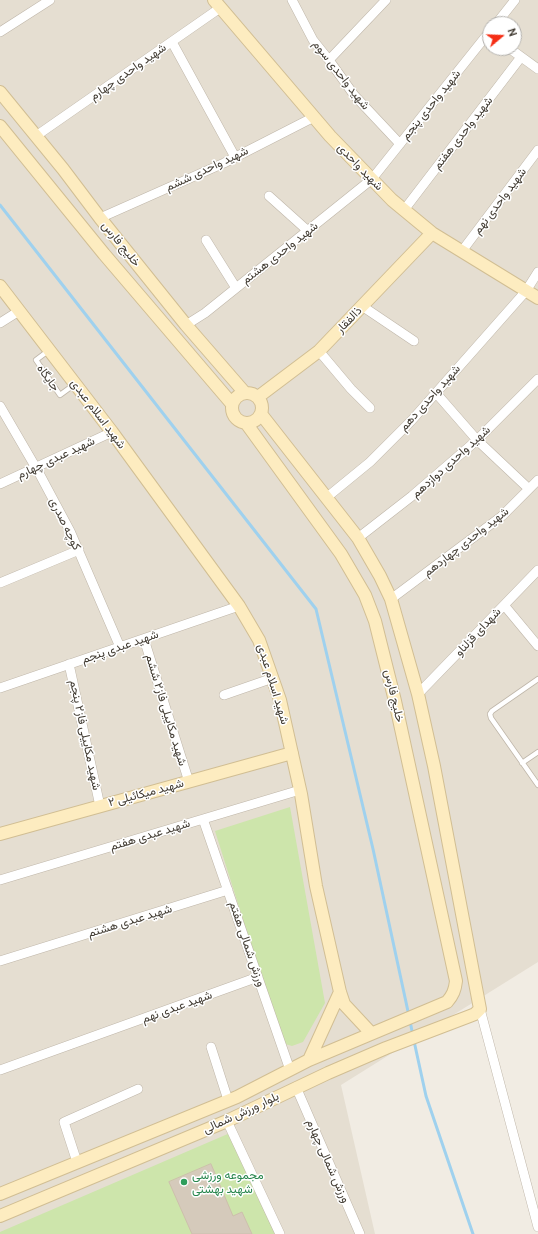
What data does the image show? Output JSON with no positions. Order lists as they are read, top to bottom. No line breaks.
{"streets":{"main road":["شهید واحدی","خلیج فارس","ذالفقار","شهید اسلام عبدی","شهید میکائیلی ۲","بلوار ورزش شمالی"],"street":["شهید واحدی چهارم","شهید واحدی سوم","شهید واحدی پنجم","شهید واحدی هفتم","شهید واحدی ششم","شهید واحدی نهم","شهید واحدی هشتم","شهید واحدی دهم","شهید عبدی چهارم","شهید واحدی دوازدهم","کوچه صدری","شهید واحدی چهاردهم","شهدای قزلناو","شهید عبدی پنجم","شهید مکاییلی فاز۲ ششم","شهید مکاییلی فاز۲ پنجم","شهید عبدی هفتم","شهید عبدی هشتم","ورزش شمالی هفتم","شهید عبدی نهم","ورزش شمالی چهارم"],"lane":["جایگاه"]},"crossings":[["شهید واحدی چهارم","شهید واحدی"],["شهید واحدی چهارم","خلیج فارس"],["شهید واحدی سوم","شهید واحدی پنجم"],["شهید واحدی پنجم","شهید واحدی"],["شهید واحدی پنجم","شهید واحدی هشتم"],["شهید واحدی هفتم","شهید واحدی"],["شهید واحدی","شهید واحدی ششم"],["شهید واحدی","شهید واحدی نهم"],["شهید واحدی","شهید واحدی هشتم"],["شهید واحدی","ذالفقار"],["شهید واحدی","شهید واحدی دهم"],["شهید واحدی ششم","خلیج فارس"],["خلیج فارس","شهید واحدی هشتم"],["خلیج فارس","ذالفقار"],["خلیج فارس","بلوار ورزش شمالی"],["جایگاه","شهید اسلام عبدی"],["شهید اسلام عبدی","شهید عبدی چهارم"],["شهید اسلام عبدی","شهید عبدی پنجم"],["شهید اسلام عبدی","شهید میکائیلی ۲"],["شهید اسلام عبدی","شهید عبدی هفتم"],["شهید اسلام عبدی","بلوار ورزش شمالی"],["شهید عبدی چهارم","کوچه صدری"],["کوچه صدری","شهید عبدی پنجم"],["شهید عبدی پنجم","شهید مکاییلی فاز۲ ششم"],["شهید عبدی پنجم","شهید مکاییلی فاز۲ پنجم"],["شهید مکاییلی فاز۲ ششم","شهید میکائیلی ۲"],["شهید مکاییلی فاز۲ پنجم","شهید میکائیلی ۲"],["شهید عبدی هفتم","ورزش شمالی هفتم"],["شهید عبدی هشتم","ورزش شمالی هفتم"],["ورزش شمالی هفتم","شهید عبدی نهم"],["ورزش شمالی هفتم","بلوار ورزش شمالی"],["بلوار ورزش شمالی","ورزش شمالی چهارم"]],"places":["مجموعه ورزشی شهید بهشتی"],"north":"right"}
